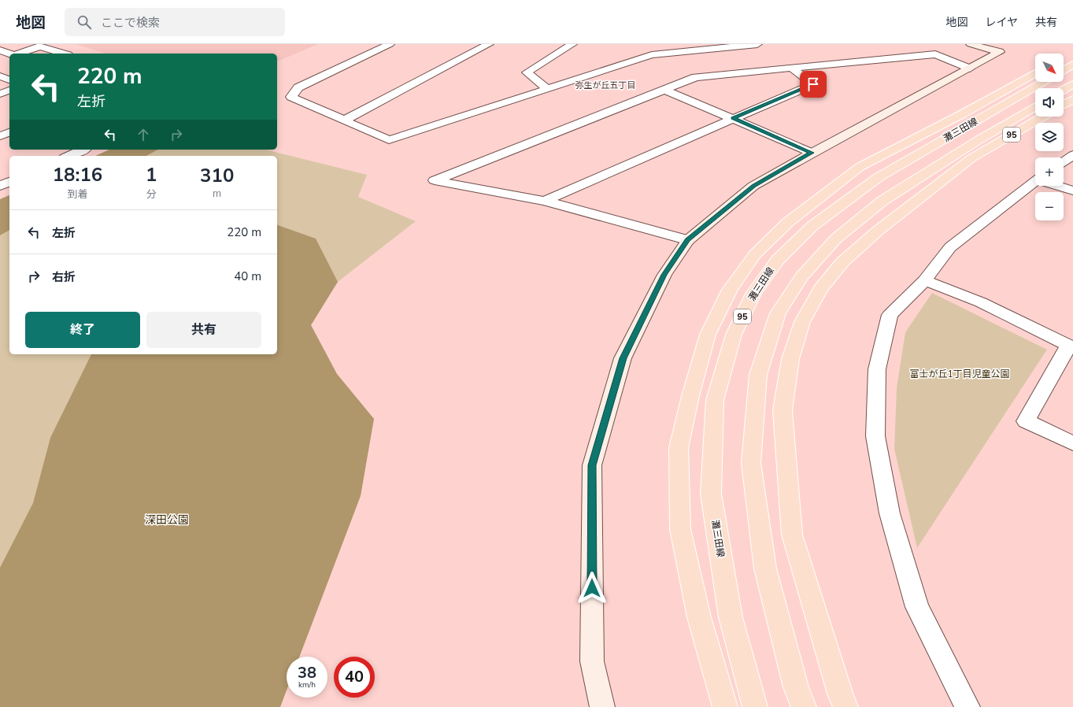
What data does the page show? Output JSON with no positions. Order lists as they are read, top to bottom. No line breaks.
{"streets":{"main road":["灘三田線","95"]},"crossings":[["灘三田線","95"]],"districts":["弥生が丘五丁目"],"parks":["富士が丘1丁目児童公園","深田公園"],"north":"bottom right","page":{"header":"地図","search":"ここで検索","nav":["地図","レイヤ","共有"],"map_buttons":["+","−"],"turn":["220 m","左折"],"eta":["18:16","到着","1","分","310","m"],"list":[{"name":"左折","value":"220 m"},{"name":"右折","value":"40 m"}],"buttons":["終了","共有"],"speed":"38 km/h","limit":"40"}}
